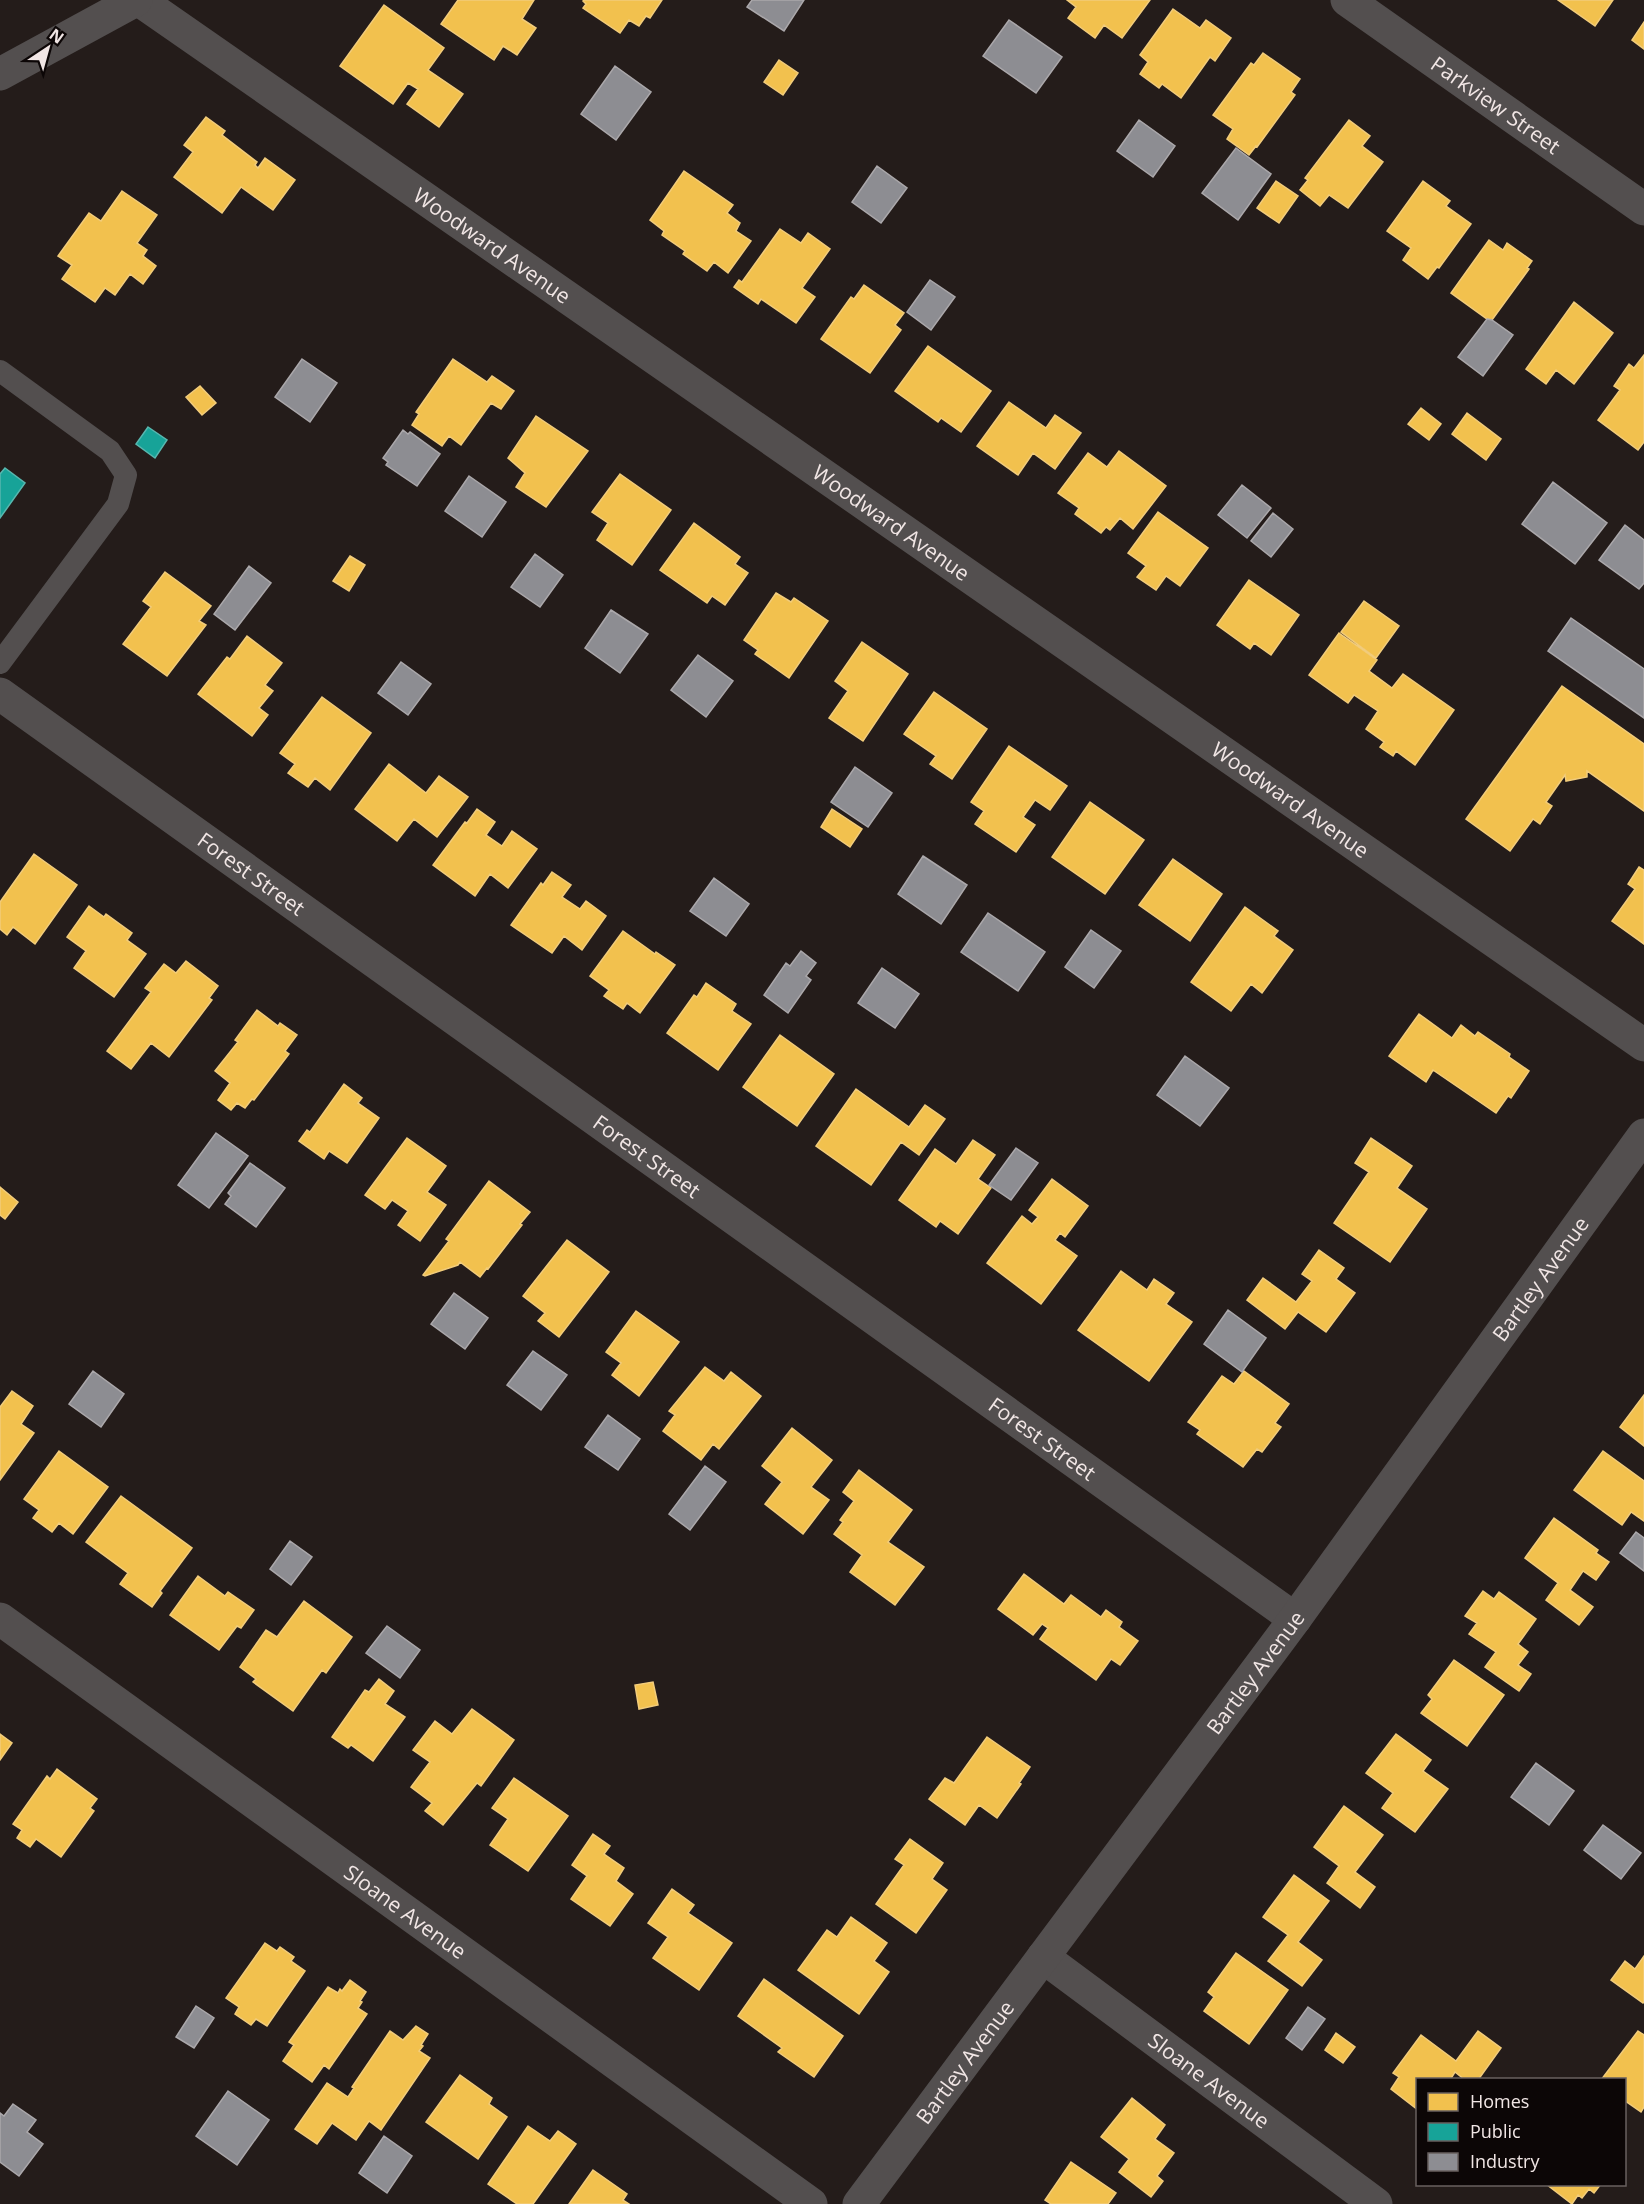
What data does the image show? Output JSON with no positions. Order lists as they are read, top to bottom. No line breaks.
{"streets":{"street":["Parkview Street","Woodward Avenue","Forest Street","Bartley Avenue","Sloane Avenue"]},"crossings":[["Forest Street","Bartley Avenue"],["Bartley Avenue","Sloane Avenue"]],"legend":["Homes","Public","Industry"],"north":"top right"}
